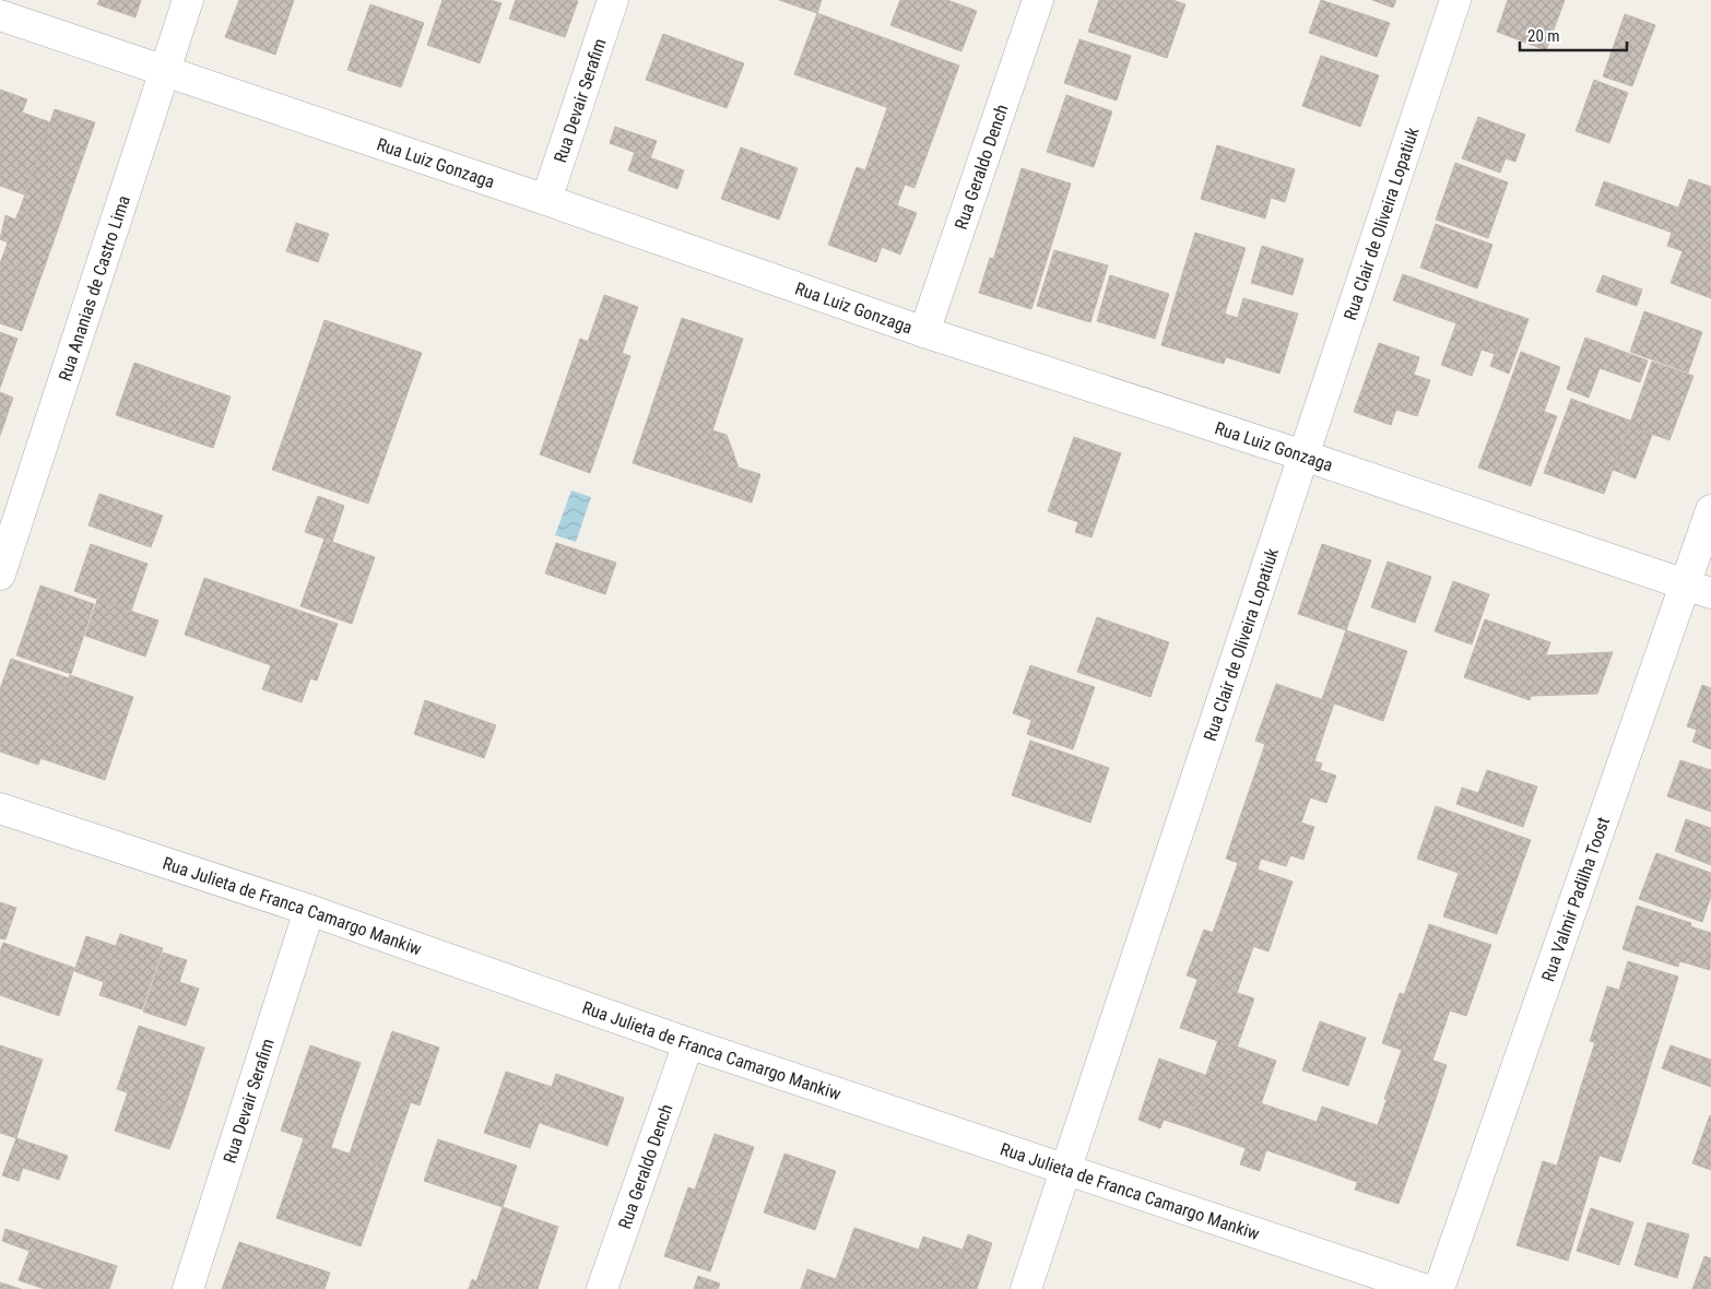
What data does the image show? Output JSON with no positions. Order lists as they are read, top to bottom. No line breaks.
{"streets":{"street":["Rua Devair Serafim","Rua Luiz Gonzaga","Rua Geraldo Dench","Rua Clair de Oliveira Lopatiuk","Rua Ananias de Castro Lima","Rua Valmir Padilha Toost","Rua Julieta de Franca Camargo Mankiw"]},"crossings":[["Rua Devair Serafim","Rua Luiz Gonzaga"],["Rua Devair Serafim","Rua Julieta de Franca Camargo Mankiw"],["Rua Luiz Gonzaga","Rua Geraldo Dench"],["Rua Luiz Gonzaga","Rua Clair de Oliveira Lopatiuk"],["Rua Luiz Gonzaga","Rua Ananias de Castro Lima"],["Rua Luiz Gonzaga","Rua Valmir Padilha Toost"],["Rua Geraldo Dench","Rua Julieta de Franca Camargo Mankiw"],["Rua Clair de Oliveira Lopatiuk","Rua Julieta de Franca Camargo Mankiw"]],"scale_bar":"20 m"}
